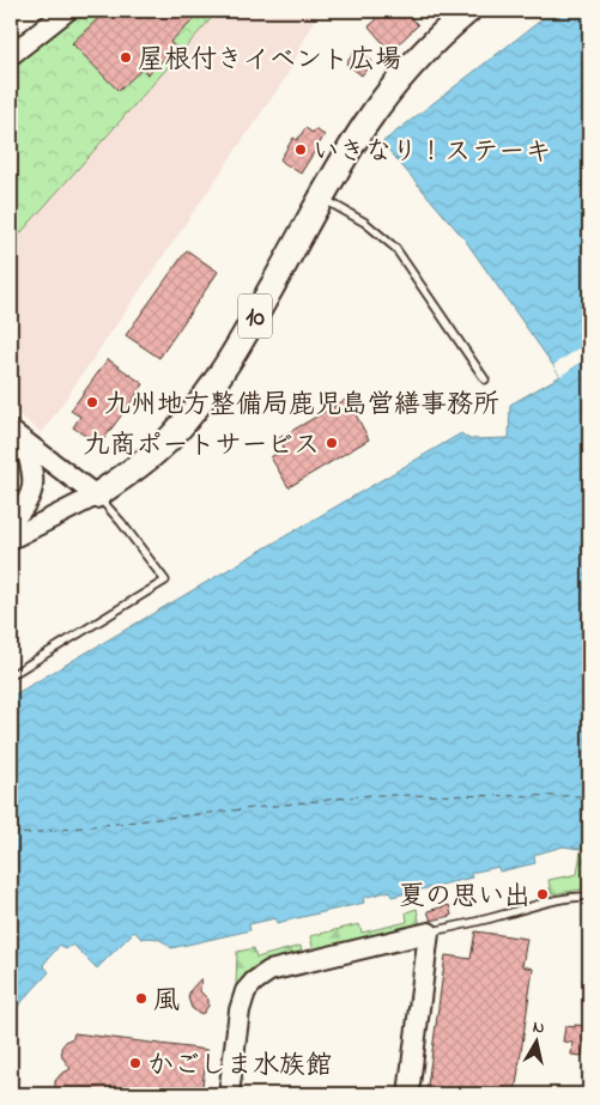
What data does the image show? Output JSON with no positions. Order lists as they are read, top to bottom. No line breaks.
{"streets":{"highway":["10"]},"places":["屋根付きイベント広場","いきなり！ステーキ","九州地方整備局鹿児島営繕事務所","九商ポートサービス","夏の思い出","風","かごしま水族館"],"north":"top"}
